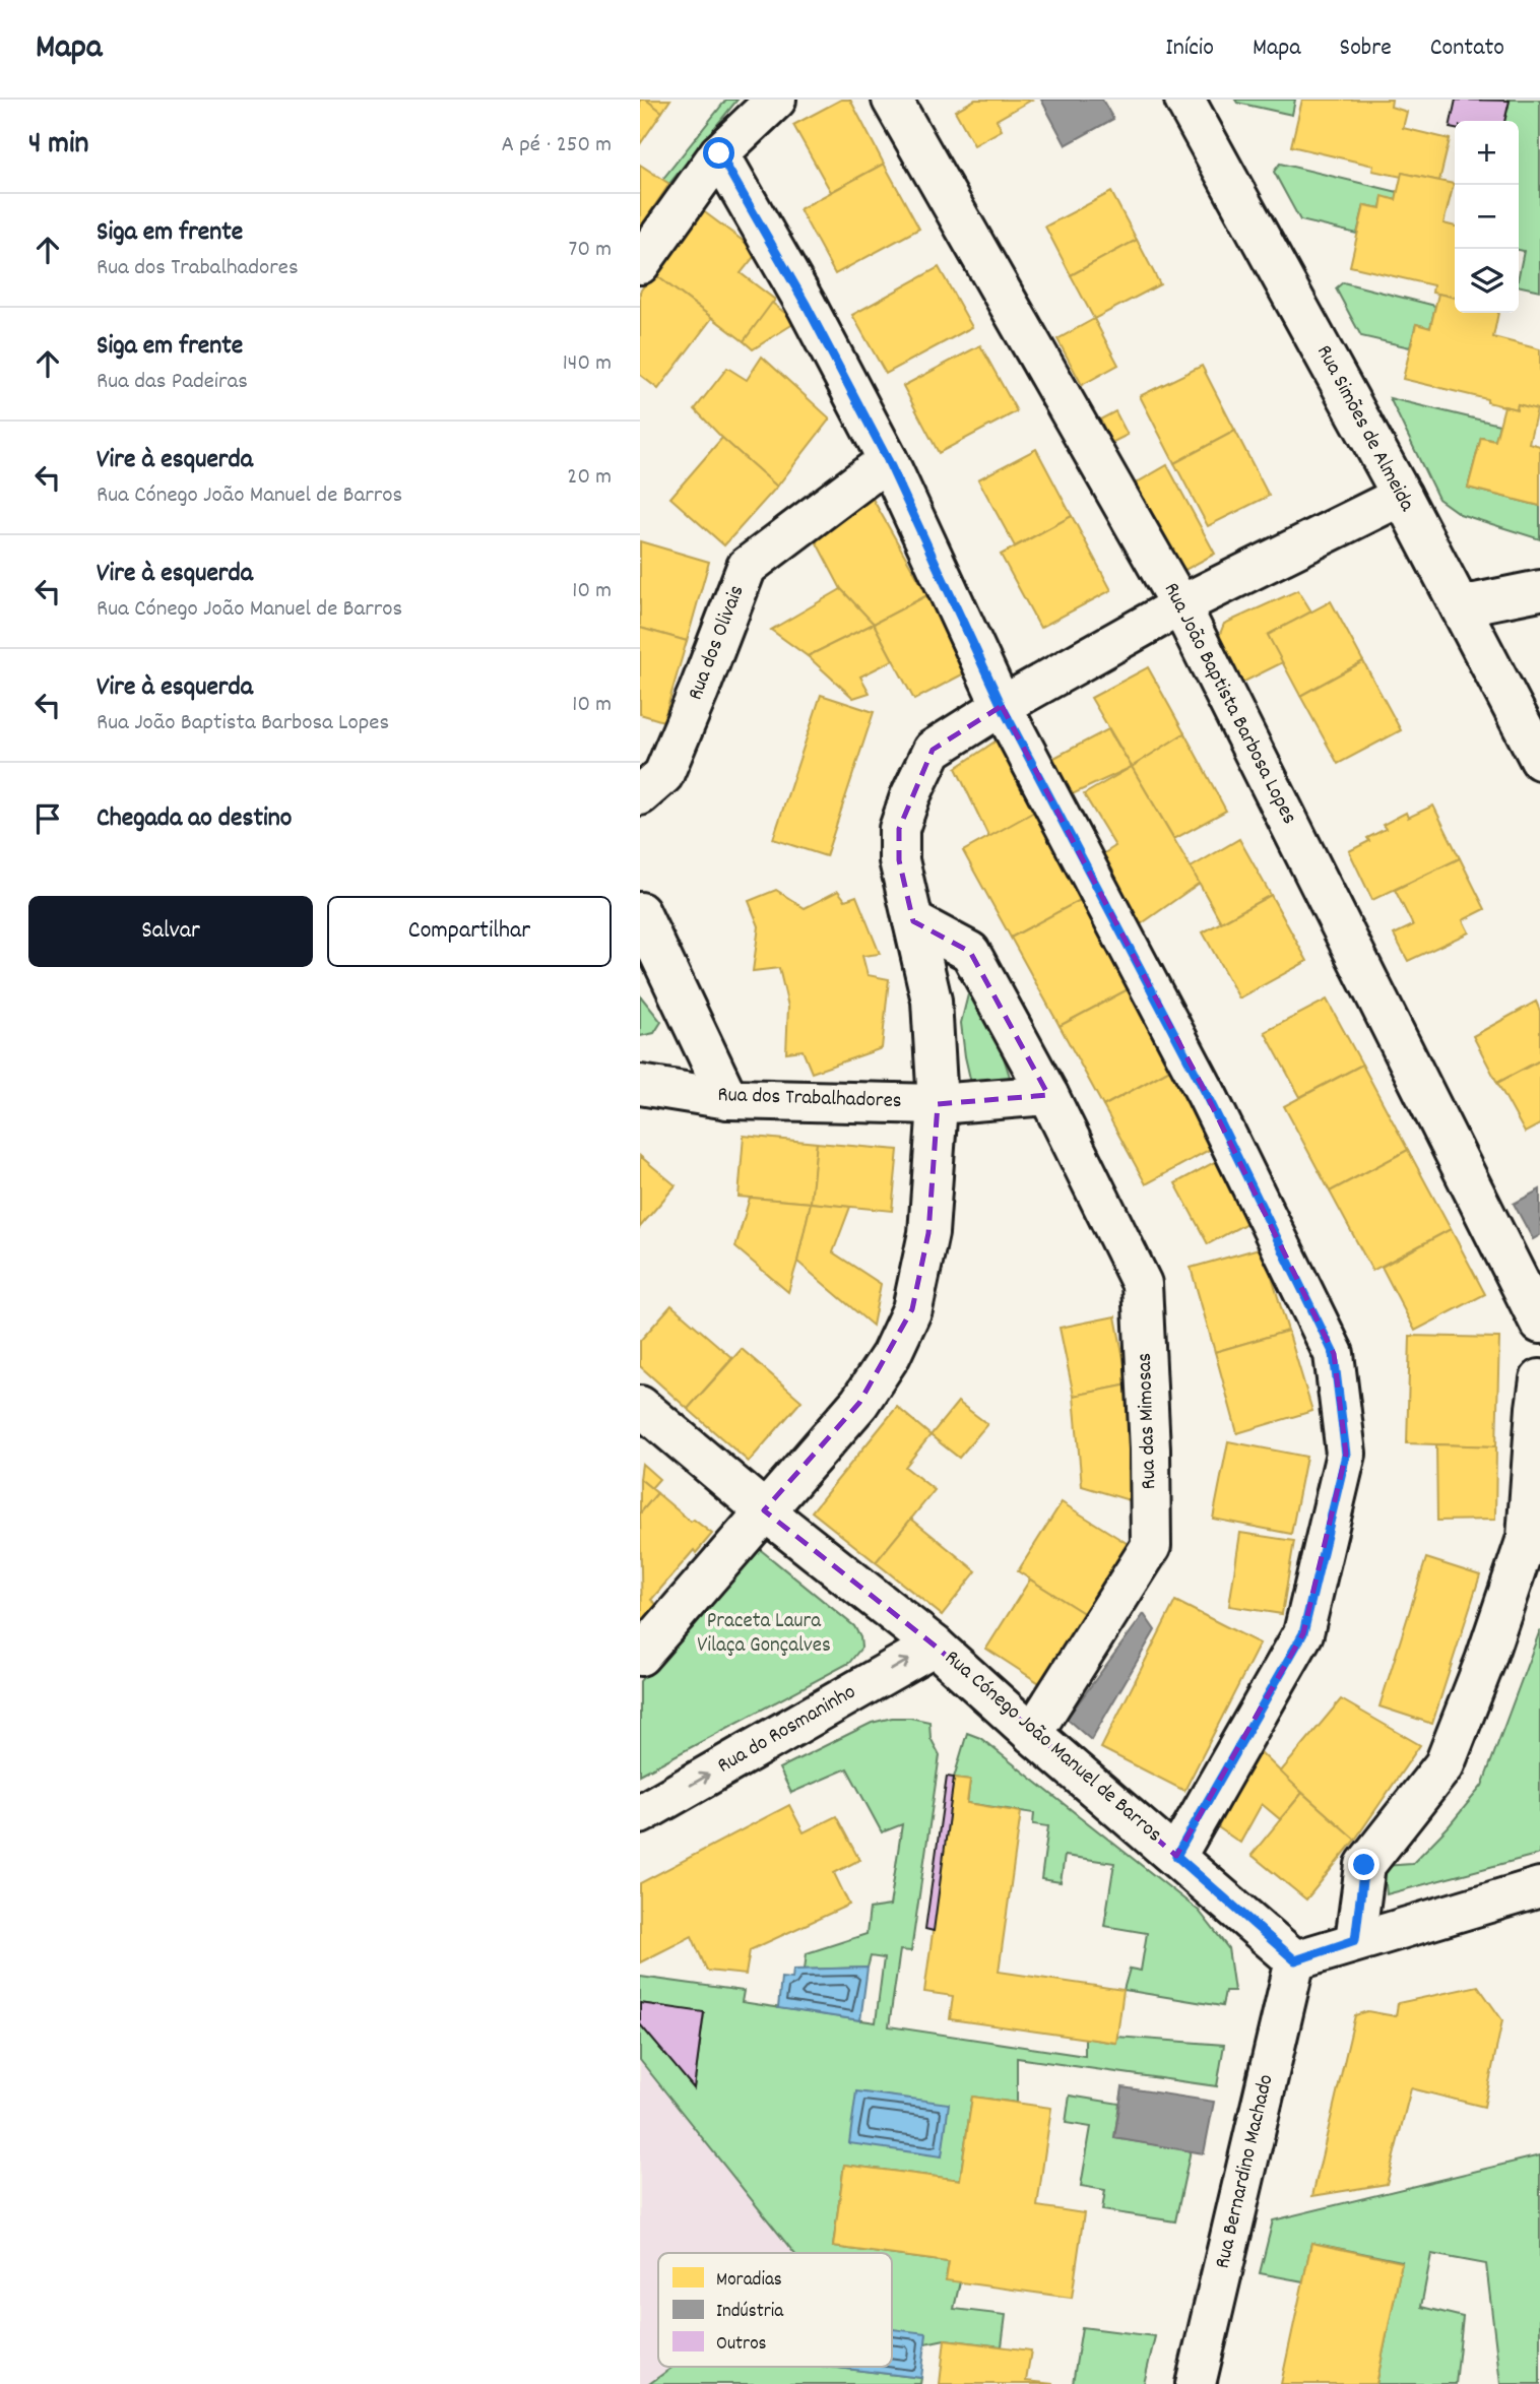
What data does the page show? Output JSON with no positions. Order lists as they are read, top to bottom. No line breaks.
{"streets":{"street":["Rua Simões de Almeida","Rua dos Olivais","Rua João Baptista Barbosa Lopes","Rua dos Trabalhadores","Rua das Mimosas","Rua do Rosmaninho","Rua Cónego João Manuel de Barros","Rua Bernardino Machado"]},"crossings":[["Rua das Mimosas","Rua Cónego João Manuel de Barros"],["Rua do Rosmaninho","Rua Cónego João Manuel de Barros"],["Rua Cónego João Manuel de Barros","Rua Bernardino Machado"]],"parks":["Praceta Laura Vilaça Gonçalves"],"legend":["Moradias","Indústria","Outros"],"page":{"header":"Mapa","nav":["Início","Mapa","Sobre","Contato"],"heading":["4 min","A pé · 250 m"],"map_buttons":["+","−"],"list":[["Siga em frente","Rua dos Trabalhadores","70 m"],["Siga em frente","Rua das Padeiras","140 m"],["Vire à esquerda","Rua Cónego João Manuel de Barros","20 m"],["Vire à esquerda","Rua Cónego João Manuel de Barros","10 m"],["Vire à esquerda","Rua João Baptista Barbosa Lopes","10 m"],"Chegada ao destino"],"buttons":["Salvar","Compartilhar"]}}
